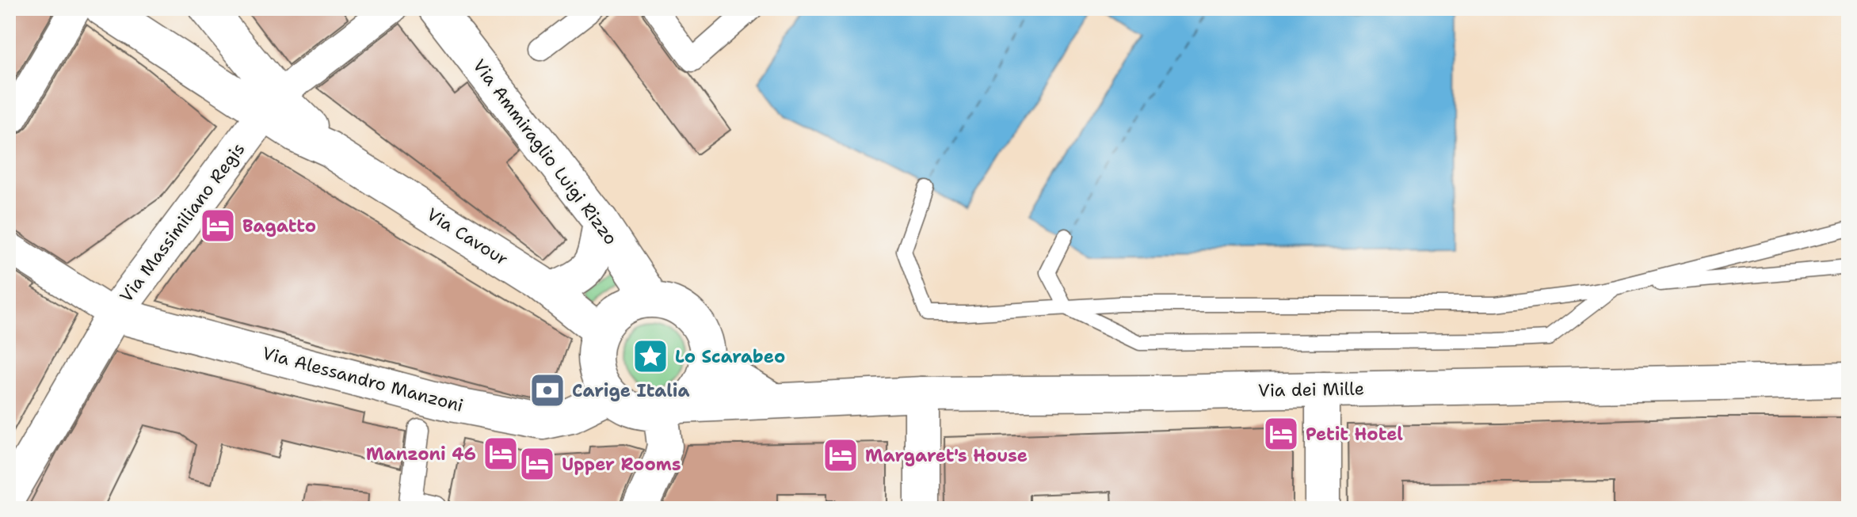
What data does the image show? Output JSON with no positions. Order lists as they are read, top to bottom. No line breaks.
{"streets":{"main road":["Via Ammiraglio Luigi Rizzo","Via Massimiliano Regis","Via Cavour","Via Alessandro Manzoni","Via dei Mille"]},"crossings":[["Via Ammiraglio Luigi Rizzo","Via Cavour"],["Via Ammiraglio Luigi Rizzo","Via Alessandro Manzoni"],["Via Ammiraglio Luigi Rizzo","Via dei Mille"],["Via Massimiliano Regis","Via Cavour"],["Via Massimiliano Regis","Via Alessandro Manzoni"],["Via Cavour","Via Alessandro Manzoni"],["Via Cavour","Via dei Mille"],["Via Alessandro Manzoni","Via dei Mille"]],"places":{"hotel":["Bagatto","Petit Hotel","Manzoni 46","Margaret's House","Upper Rooms"],"place":["Lo Scarabeo"],"bank":["Carige Italia"]}}
